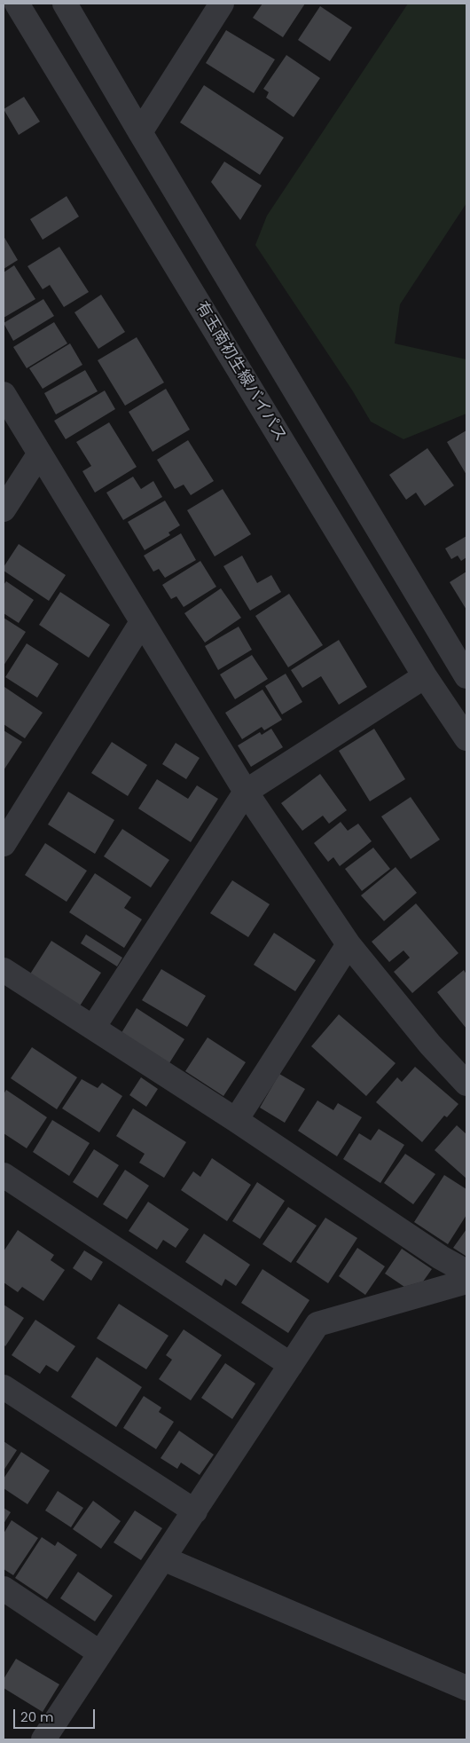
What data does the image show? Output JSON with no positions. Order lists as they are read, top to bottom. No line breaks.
{"streets":{"street":["有玉南初生線バイパス"]},"scale_bar":"20 m"}
